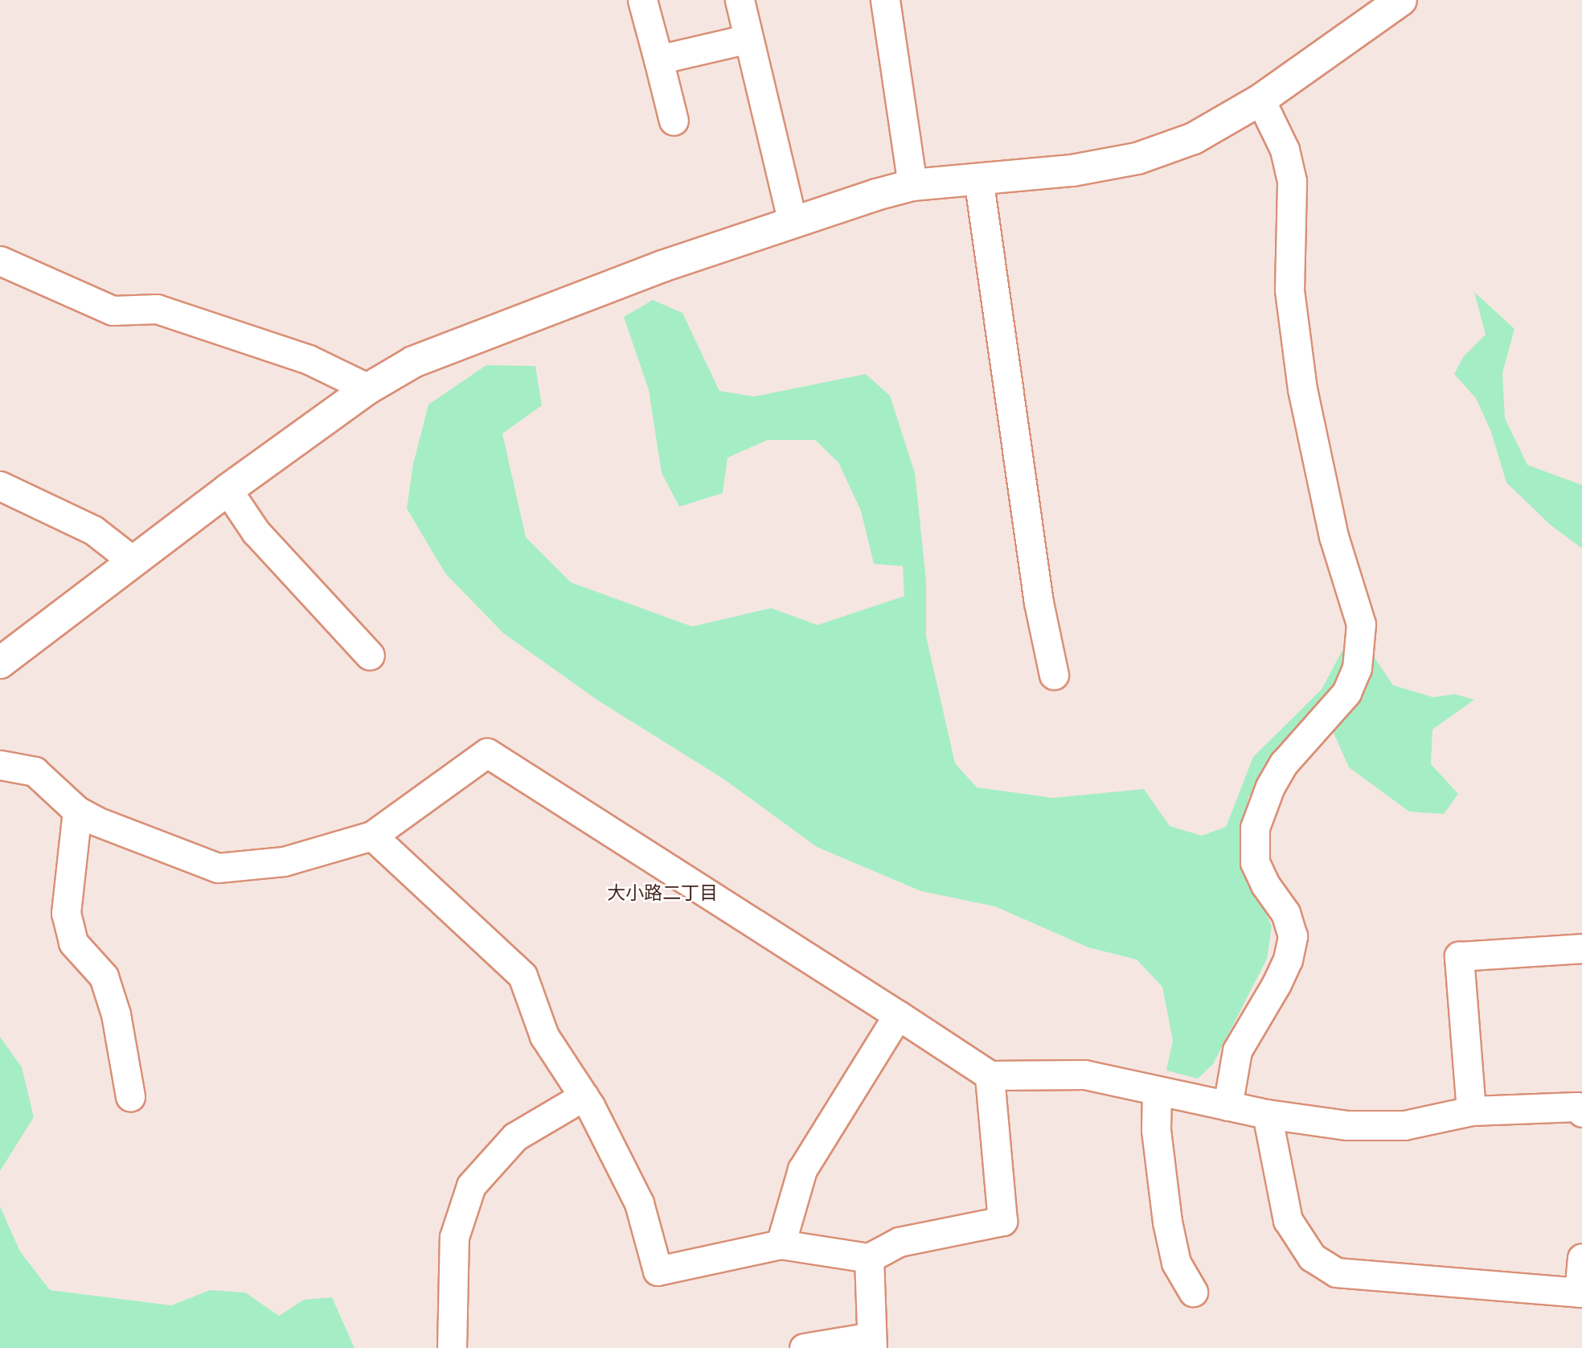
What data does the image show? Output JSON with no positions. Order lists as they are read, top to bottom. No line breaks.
{"districts":["大小路二丁目"]}
